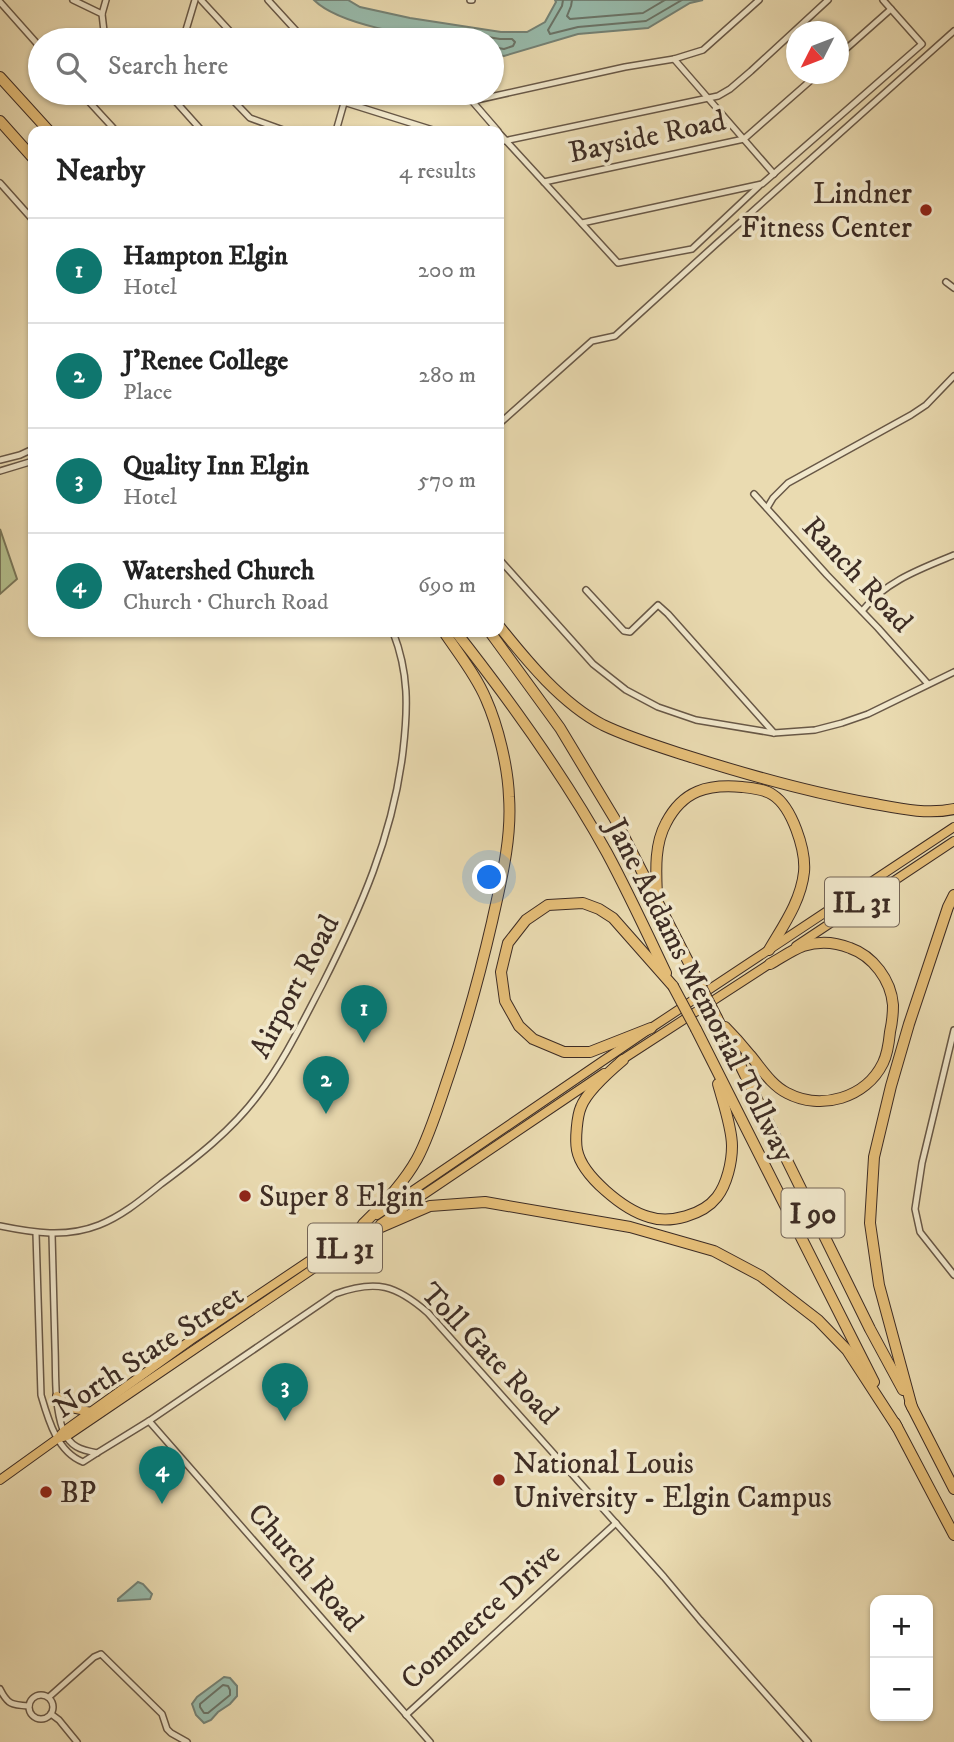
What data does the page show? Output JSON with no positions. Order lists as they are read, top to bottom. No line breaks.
{"streets":{"highway":["Jane Addams Memorial Tollway","I 90"],"main road":["IL 31","North State Street"],"street":["Bayside Road","Ranch Road","Airport Road","Toll Gate Road","Church Road","Commerce Drive"]},"crossings":[["IL 31","North State Street"],["Toll Gate Road","Church Road"],["Toll Gate Road","Commerce Drive"],["Church Road","Commerce Drive"]],"places":["Lindner Fitness Center","Super 8 Elgin","National Louis University - Elgin Campus","BP"],"north":"bottom left","page":{"search":"Search here","heading":["Nearby","4 results"],"list":[{"mark":"1","name":"Hampton Elgin","note":"Hotel","value":"200 m"},{"mark":"2","name":"J'Renee College","note":"Place","value":"280 m"},{"mark":"3","name":"Quality Inn Elgin","note":"Hotel","value":"570 m"},{"mark":"4","name":"Watershed Church","note":"Church · Church Road","value":"690 m"}],"pins":["1","2","3","4"],"map_buttons":["+","−"]}}
